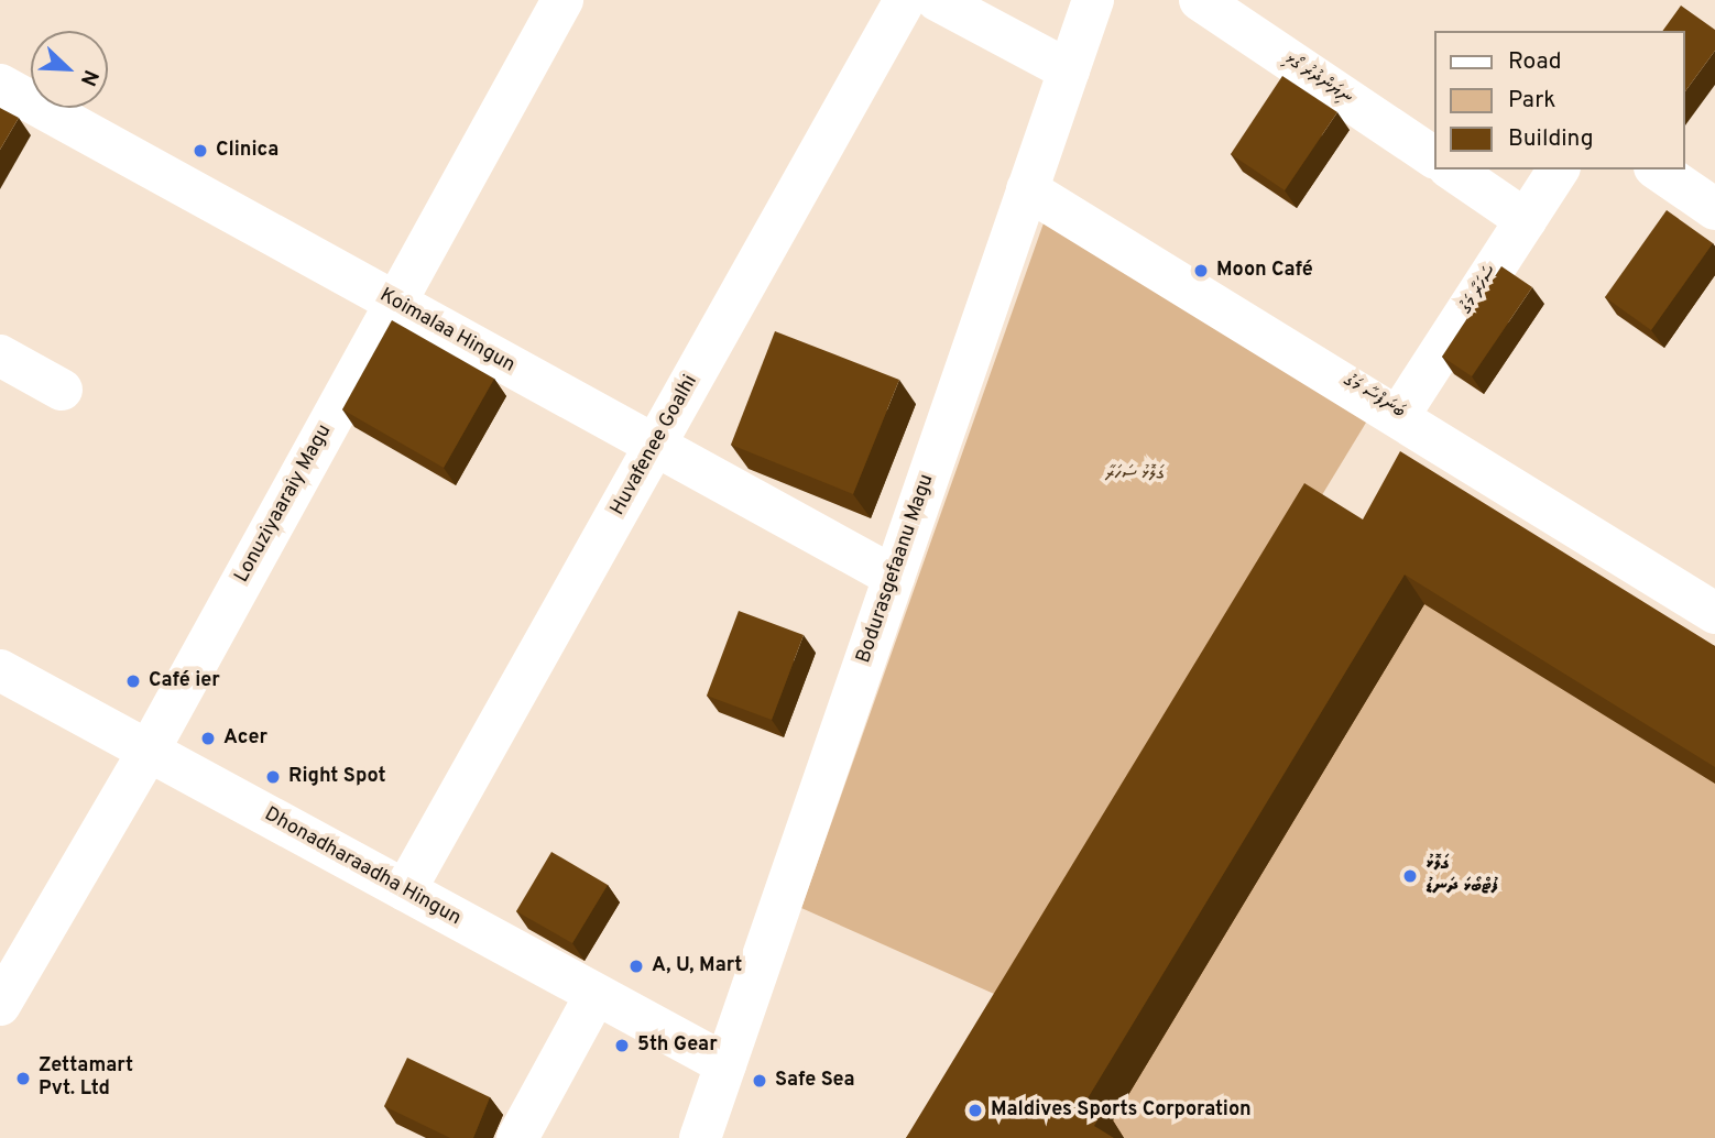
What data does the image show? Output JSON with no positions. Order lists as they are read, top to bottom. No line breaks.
{"streets":{"street":["ނިޔަންދުރު ގޯޅި","ސަހަރާ މަގު","Koimalaa Hingun","ބަނަފްސާ މަގު","Huvafenee Goalhi","Lonuziyaaraiy Magu","Bodurasgefaanu Magu","Dhonadharaadha Hingun"]},"crossings":[["ސަހަރާ މަގު","ބަނަފްސާ މަގު"],["Koimalaa Hingun","Huvafenee Goalhi"],["Koimalaa Hingun","Lonuziyaaraiy Magu"],["Koimalaa Hingun","Bodurasgefaanu Magu"],["ބަނަފްސާ މަގު","Bodurasgefaanu Magu"],["Huvafenee Goalhi","Dhonadharaadha Hingun"],["Lonuziyaaraiy Magu","Dhonadharaadha Hingun"],["Bodurasgefaanu Magu","Dhonadharaadha Hingun"]],"parks":["ގަލޮޅު ސަހަރާ"],"places":["Clinica","Moon Café","Café ier","Acer","Right Spot","ގަލޮޅު ފުޓްބޯޅަ ދަނޑު","A, U, Mart","5th Gear","Zettamart Pvt. Ltd","Safe Sea","Maldives Sports Corporation"],"legend":["Road","Park","Building"],"north":"bottom right"}
